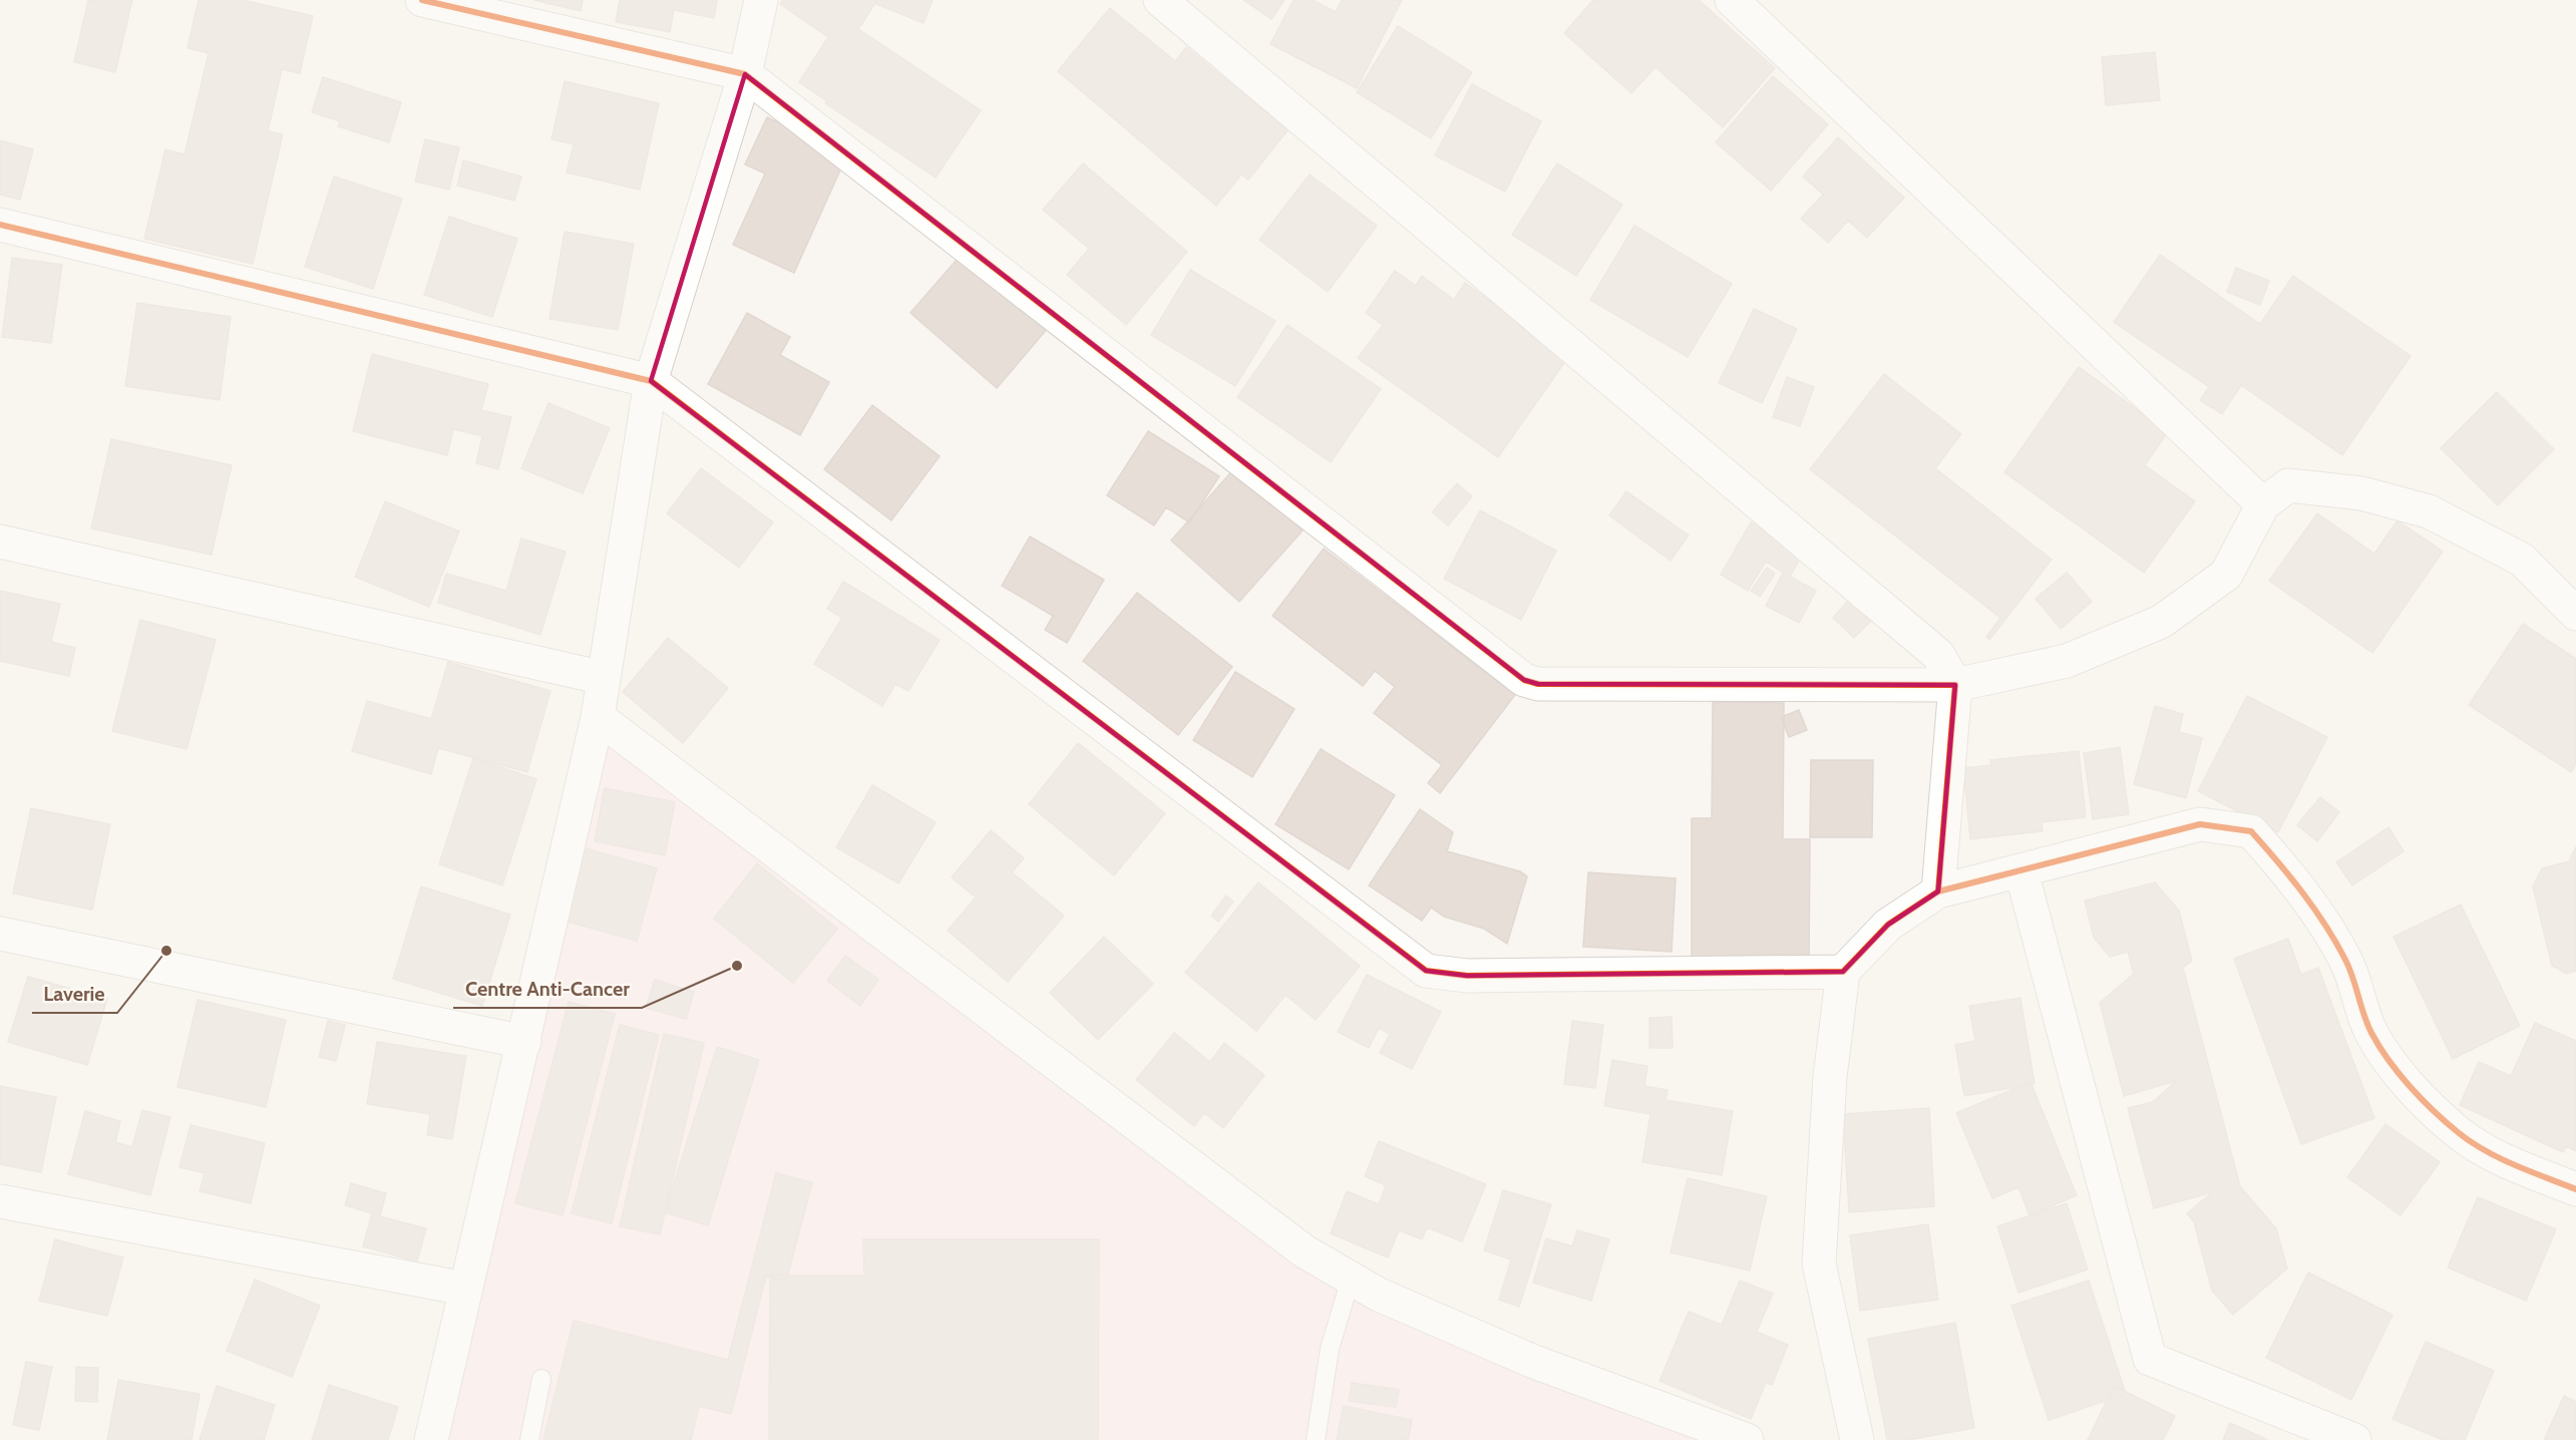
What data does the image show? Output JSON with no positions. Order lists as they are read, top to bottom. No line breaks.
{"places":["Laverie","Centre Anti-Cancer"]}
